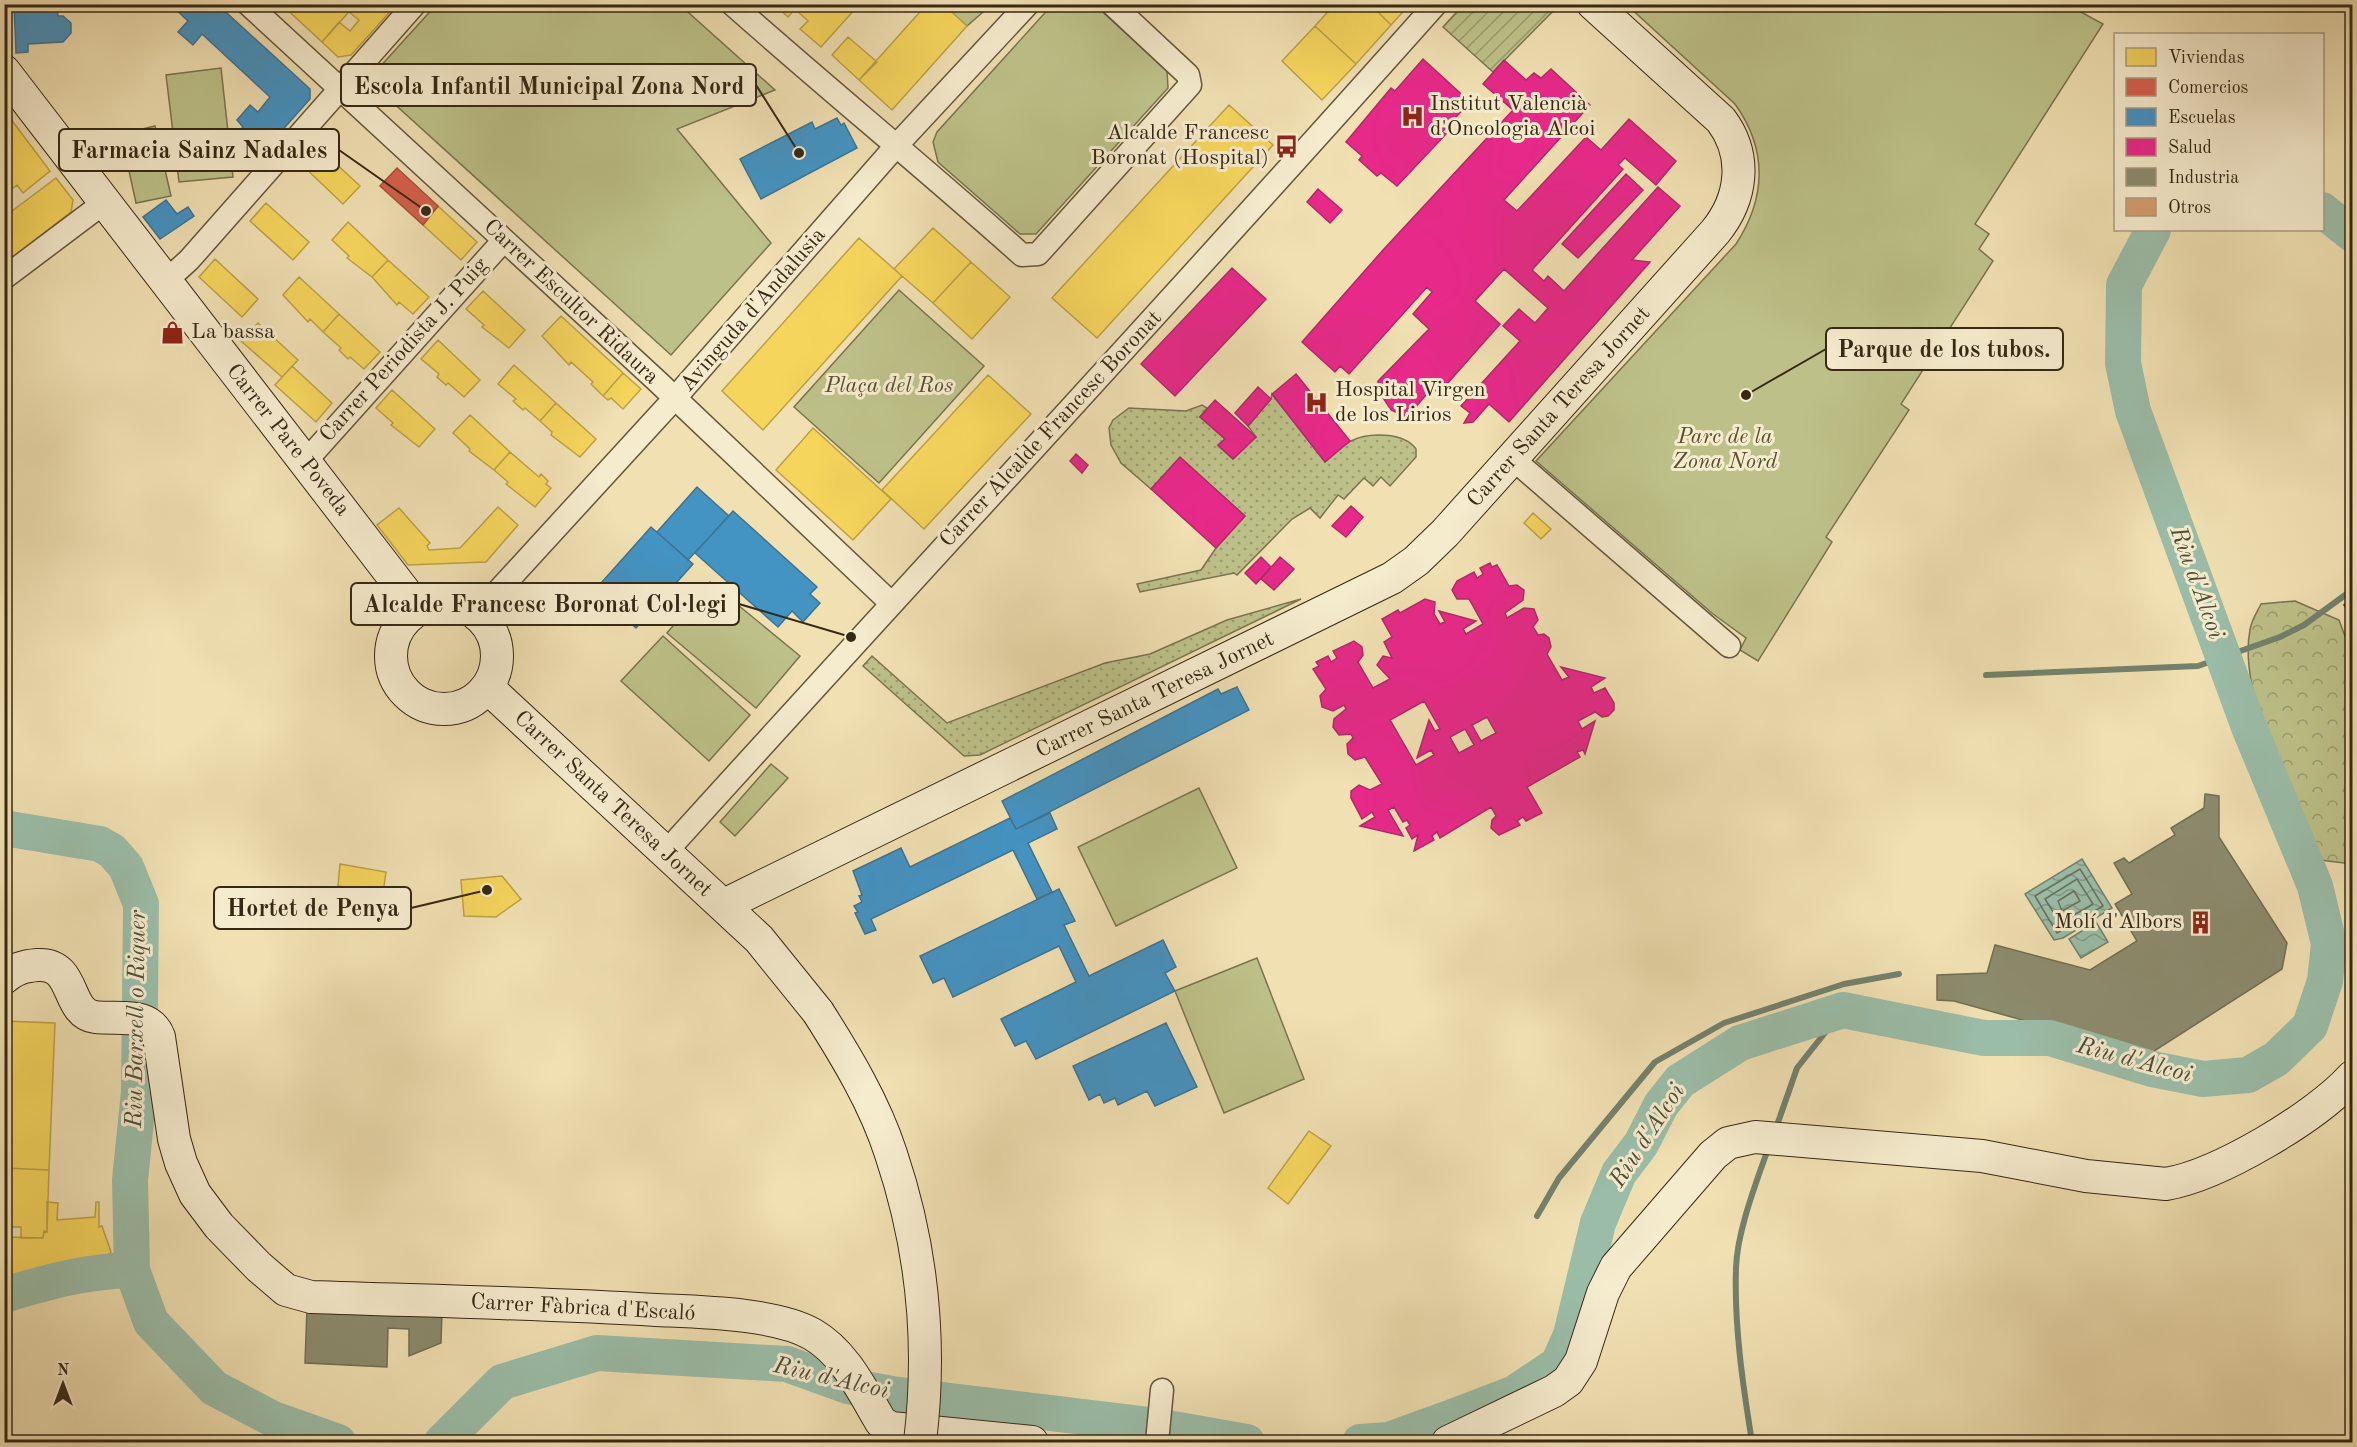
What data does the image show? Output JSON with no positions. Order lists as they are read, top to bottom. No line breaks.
{"streets":{"street":["Carrer Escultor Ridaura","Avinguda d'Andalusia","Carrer Periodista J. Puig","Carrer Santa Teresa Jornet","Carrer Alcalde Francesc Boronat","Carrer Pare Poveda","Carrer Fàbrica d'Escaló"]},"crossings":[["Carrer Escultor Ridaura","Avinguda d'Andalusia"],["Carrer Escultor Ridaura","Carrer Periodista J. Puig"],["Carrer Escultor Ridaura","Carrer Alcalde Francesc Boronat"],["Avinguda d'Andalusia","Carrer Santa Teresa Jornet"],["Avinguda d'Andalusia","Carrer Pare Poveda"],["Carrer Periodista J. Puig","Carrer Pare Poveda"],["Carrer Santa Teresa Jornet","Carrer Alcalde Francesc Boronat"],["Carrer Santa Teresa Jornet","Carrer Pare Poveda"]],"water":["Riu d'Alcoi","Riu Barxell o Riquer"],"parks":["Plaça del Ros","Parc de la Zona Nord"],"places":{"hospital":["Institut Valencià d'Oncologia Alcoi","Hospital Virgen de los Lirios"],"bus stop":["Alcalde Francesc Boronat (Hospital)"],"other":["Escola Infantil Municipal Zona Nord","Farmacia Sainz Nadales","Parque de los tubos.","Alcalde Francesc Boronat Col·legi","Hortet de Penya"],"shop":["La bassa"],"building":["Molí d'Albors"]},"legend":["Viviendas","Comercios","Escuelas","Salud","Industria","Otros"],"north":"top"}
